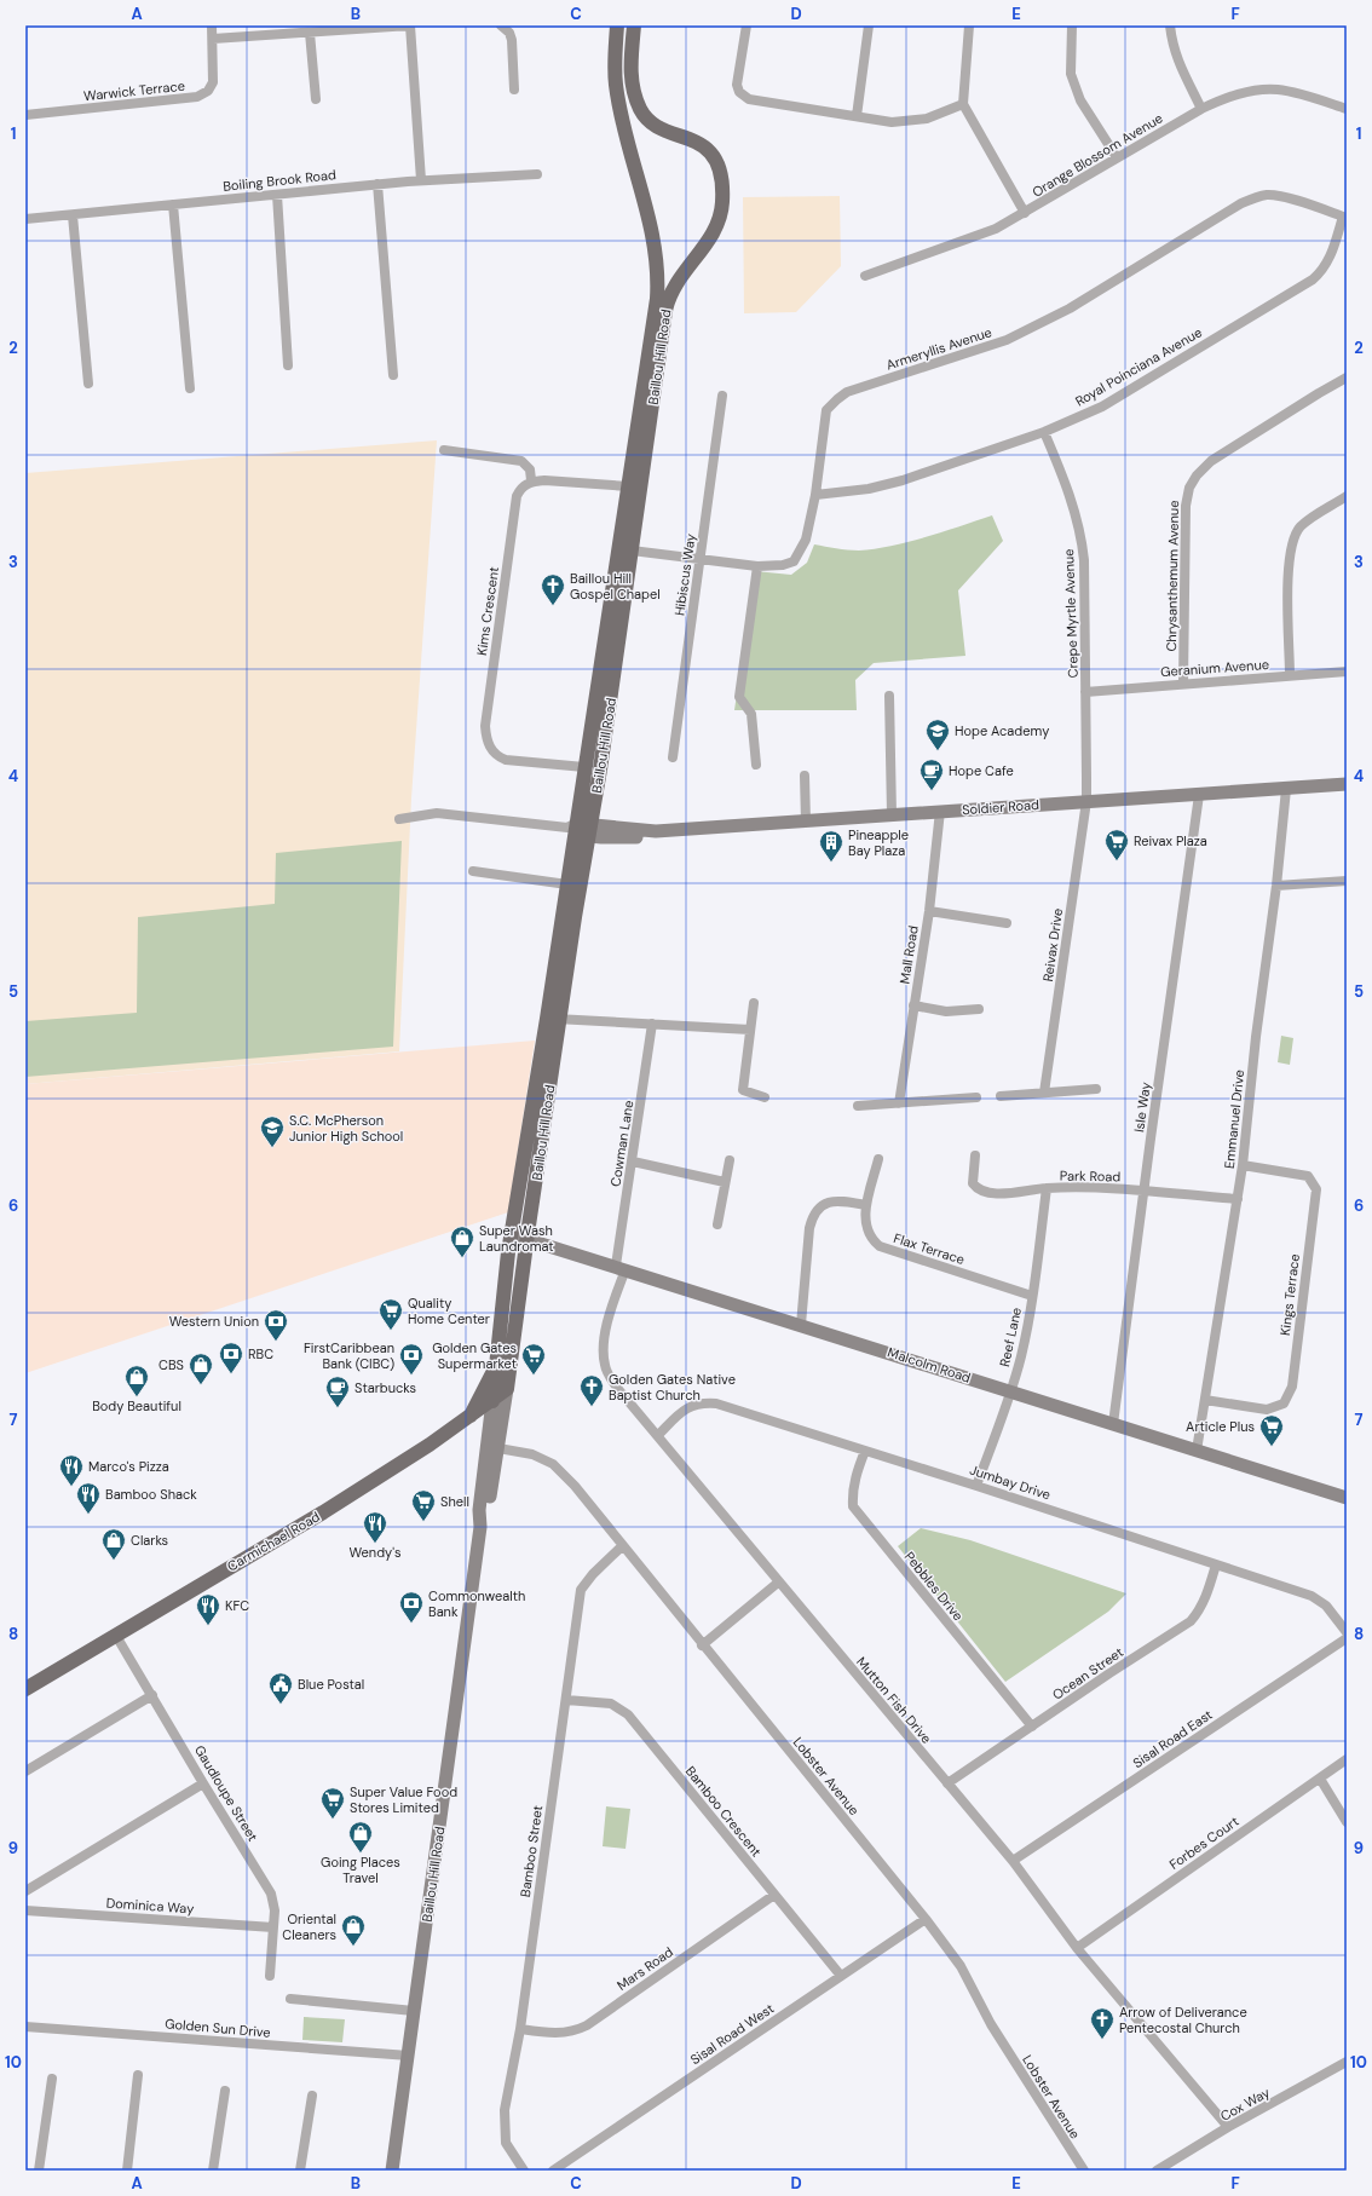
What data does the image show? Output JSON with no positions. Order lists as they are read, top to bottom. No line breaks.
{"streets":{"main road":["Baillou Hill Road","Soldier Road","Malcolm Road","Carmichael Road"],"street":["Warwick Terrace","Orange Blossom Avenue","Boiling Brook Road","Armeryllis Avenue","Royal Poinciana Avenue","Hibiscus Way","Chrysanthemum Avenue","Kims Crescent","Crepe Myrtle Avenue","Geranium Avenue","Reivax Drive","Mall Road","Isle Way","Emmanuel Drive","Cowman Lane","Park Road","Flax Terrace","Kings Terrace","Reef Lane","Jumbay Drive","Pebbles Drive","Ocean Street","Mutton Fish Drive","Sisal Road East","Lobster Avenue","Gaudloupe Street","Bamboo Crescent","Forbes Court","Bamboo Street","Dominica Way","Mars Road","Golden Sun Drive","Sisal Road West","Cox Way"]},"crossings":[["Armeryllis Avenue","Baillou Hill Road"],["Armeryllis Avenue","Royal Poinciana Avenue"],["Armeryllis Avenue","Hibiscus Way"],["Baillou Hill Road","Kims Crescent"],["Baillou Hill Road","Soldier Road"],["Baillou Hill Road","Malcolm Road"],["Baillou Hill Road","Carmichael Road"],["Baillou Hill Road","Lobster Avenue"],["Baillou Hill Road","Golden Sun Drive"],["Royal Poinciana Avenue","Crepe Myrtle Avenue"],["Chrysanthemum Avenue","Geranium Avenue"],["Crepe Myrtle Avenue","Geranium Avenue"],["Crepe Myrtle Avenue","Soldier Road"],["Crepe Myrtle Avenue","Reivax Drive"],["Soldier Road","Reivax Drive"],["Soldier Road","Mall Road"],["Soldier Road","Isle Way"],["Soldier Road","Emmanuel Drive"],["Isle Way","Park Road"],["Isle Way","Malcolm Road"],["Emmanuel Drive","Park Road"],["Emmanuel Drive","Kings Terrace"],["Emmanuel Drive","Malcolm Road"],["Cowman Lane","Malcolm Road"],["Cowman Lane","Mutton Fish Drive"],["Park Road","Reef Lane"],["Flax Terrace","Reef Lane"],["Reef Lane","Malcolm Road"],["Reef Lane","Jumbay Drive"],["Malcolm Road","Mutton Fish Drive"],["Jumbay Drive","Pebbles Drive"],["Jumbay Drive","Ocean Street"],["Jumbay Drive","Mutton Fish Drive"],["Carmichael Road","Gaudloupe Street"],["Pebbles Drive","Ocean Street"],["Ocean Street","Mutton Fish Drive"],["Mutton Fish Drive","Sisal Road East"],["Mutton Fish Drive","Forbes Court"],["Mutton Fish Drive","Cox Way"],["Lobster Avenue","Bamboo Street"],["Lobster Avenue","Sisal Road West"],["Gaudloupe Street","Dominica Way"],["Bamboo Crescent","Bamboo Street"],["Bamboo Crescent","Mars Road"],["Bamboo Crescent","Sisal Road West"],["Bamboo Street","Mars Road"]],"places":{"church":["Baillou Hill Gospel Chapel","Golden Gates Native Baptist Church","Arrow of Deliverance Pentecostal Church"],"school or university":["Hope Academy","S.C. McPherson Junior High School"],"cafe":["Hope Cafe","Starbucks"],"supermarket":["Reivax Plaza","Quality Home Center","Golden Gates Supermarket","Article Plus","Shell","Super Value Food Stores Limited"],"building":["Pineapple Bay Plaza"],"shop":["Super Wash Laundromat","CBS","Body Beautiful","Clarks","Going Places Travel","Oriental Cleaners"],"bank":["Western Union","RBC","FirstCaribbean Bank (CIBC)","Commonwealth Bank"],"restaurant":["Marco's Pizza","Bamboo Shack","Wendy's","KFC"],"public building":["Blue Postal"]},"grid":{"columns":["A","B","C","D","E","F"],"rows":["1","2","3","4","5","6","7","8","9","10"]}}
